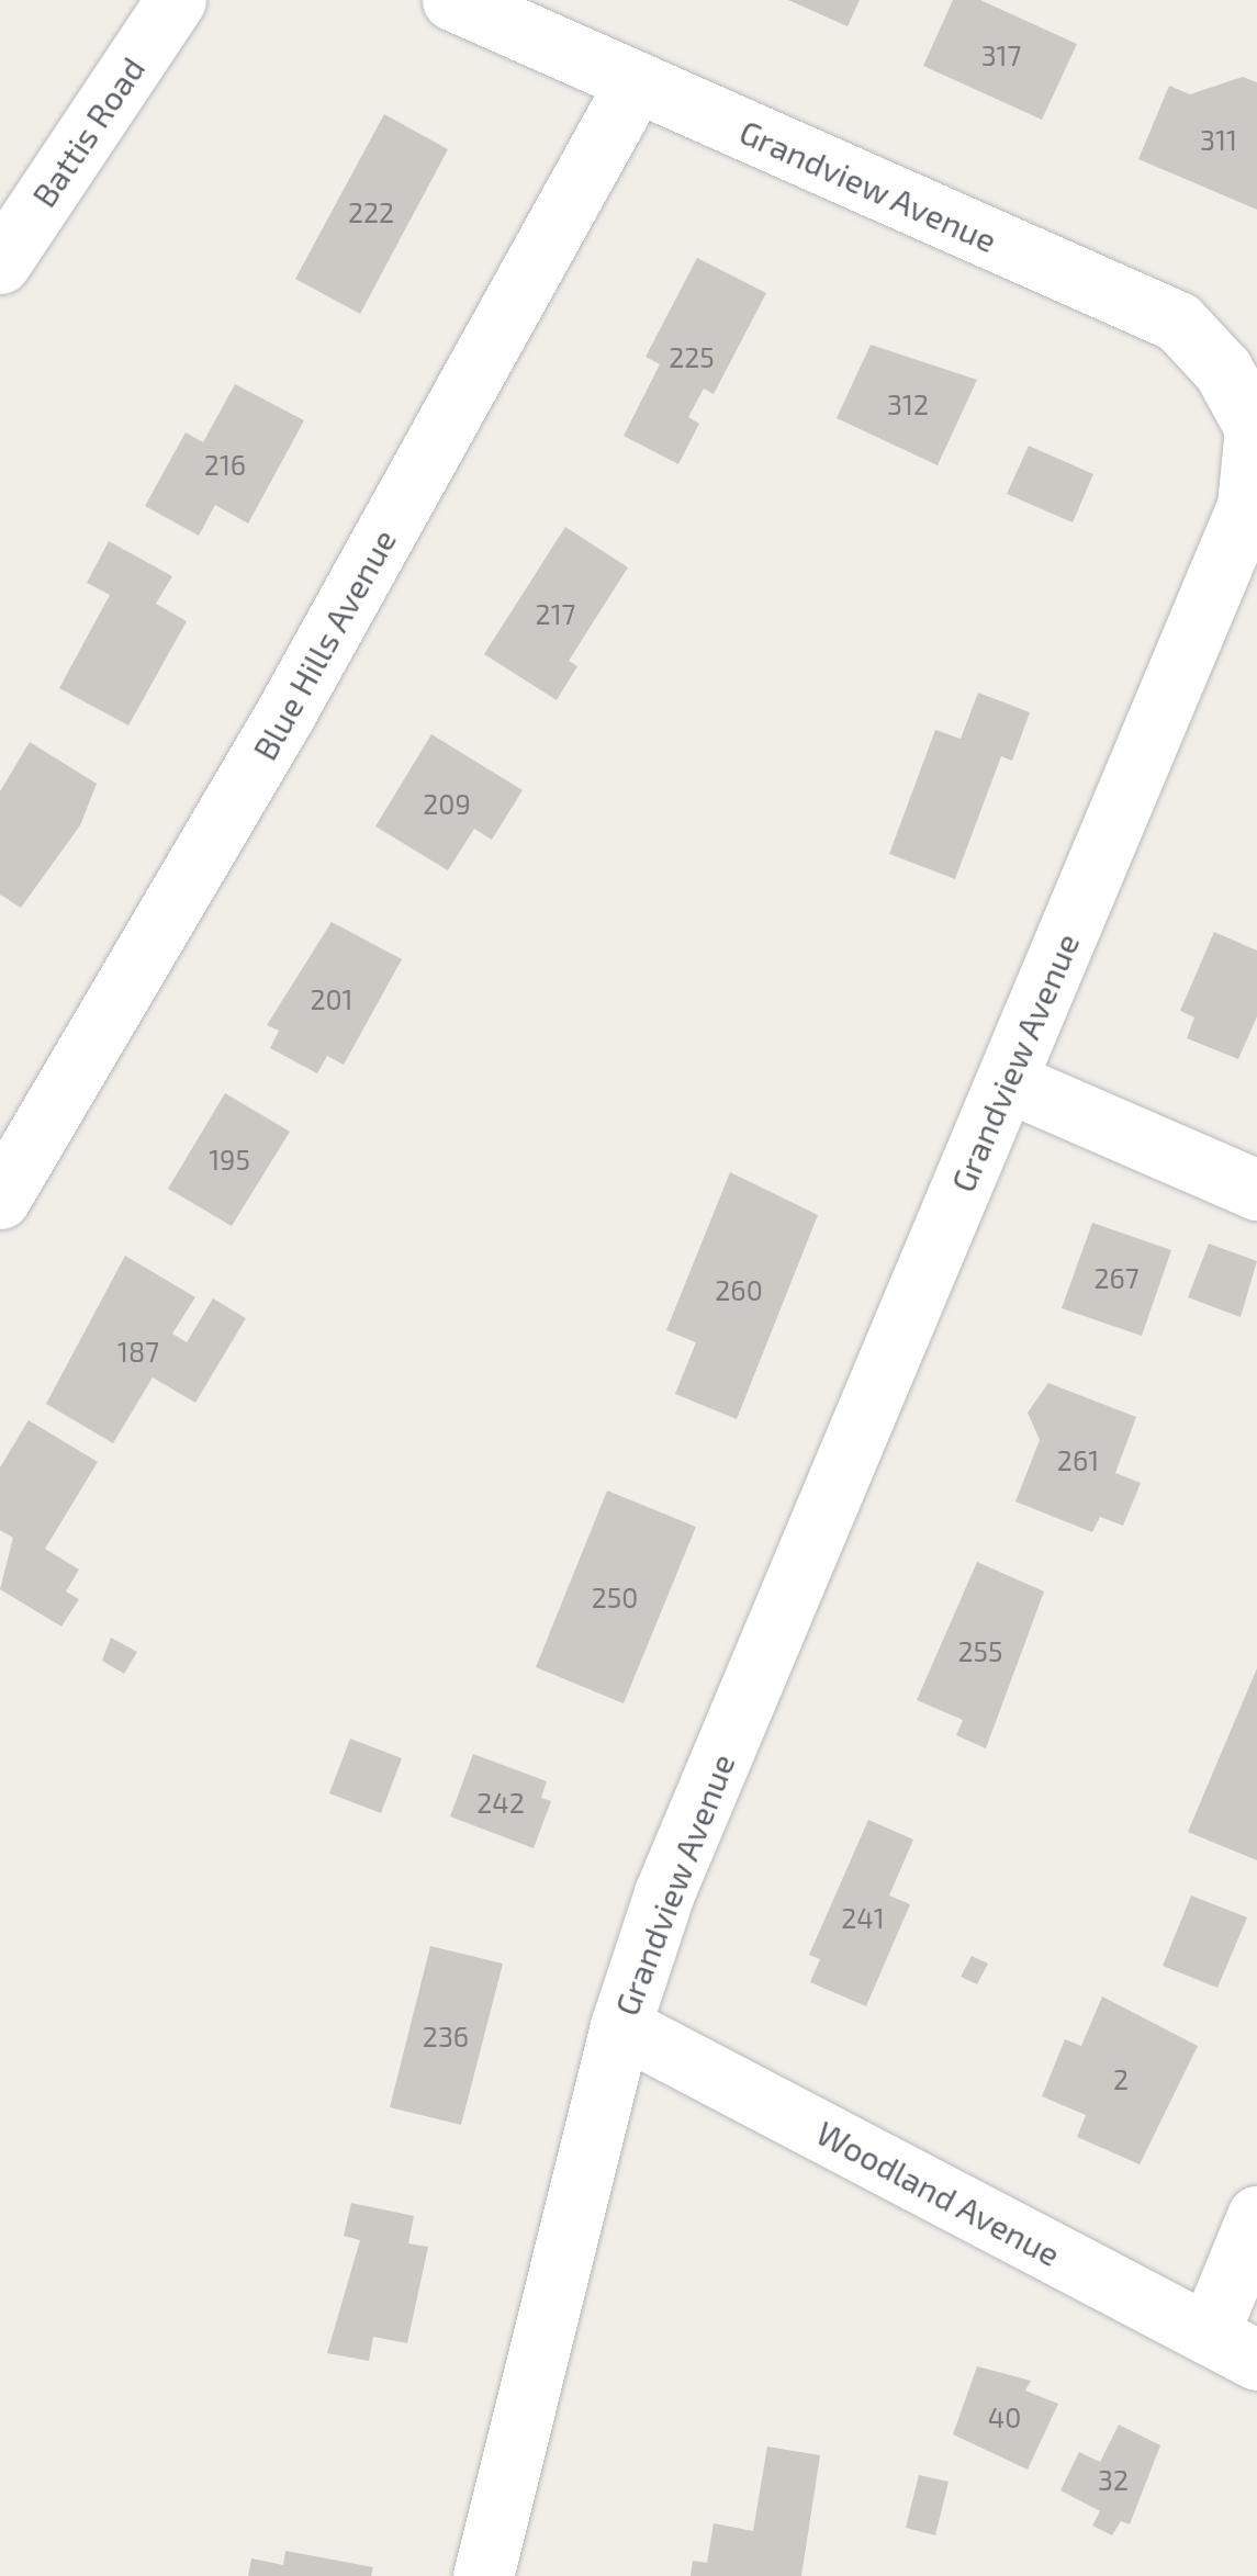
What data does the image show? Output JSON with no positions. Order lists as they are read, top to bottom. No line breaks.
{"streets":{"street":["Battis Road","Grandview Avenue","Blue Hills Avenue","Woodland Avenue"]},"crossings":[["Grandview Avenue","Blue Hills Avenue"],["Grandview Avenue","Woodland Avenue"]],"house_numbers":["317","311","222","225","312","216","217","209","201","195","267","260","187","261","250","255","242","241","236","2","40","32"]}
